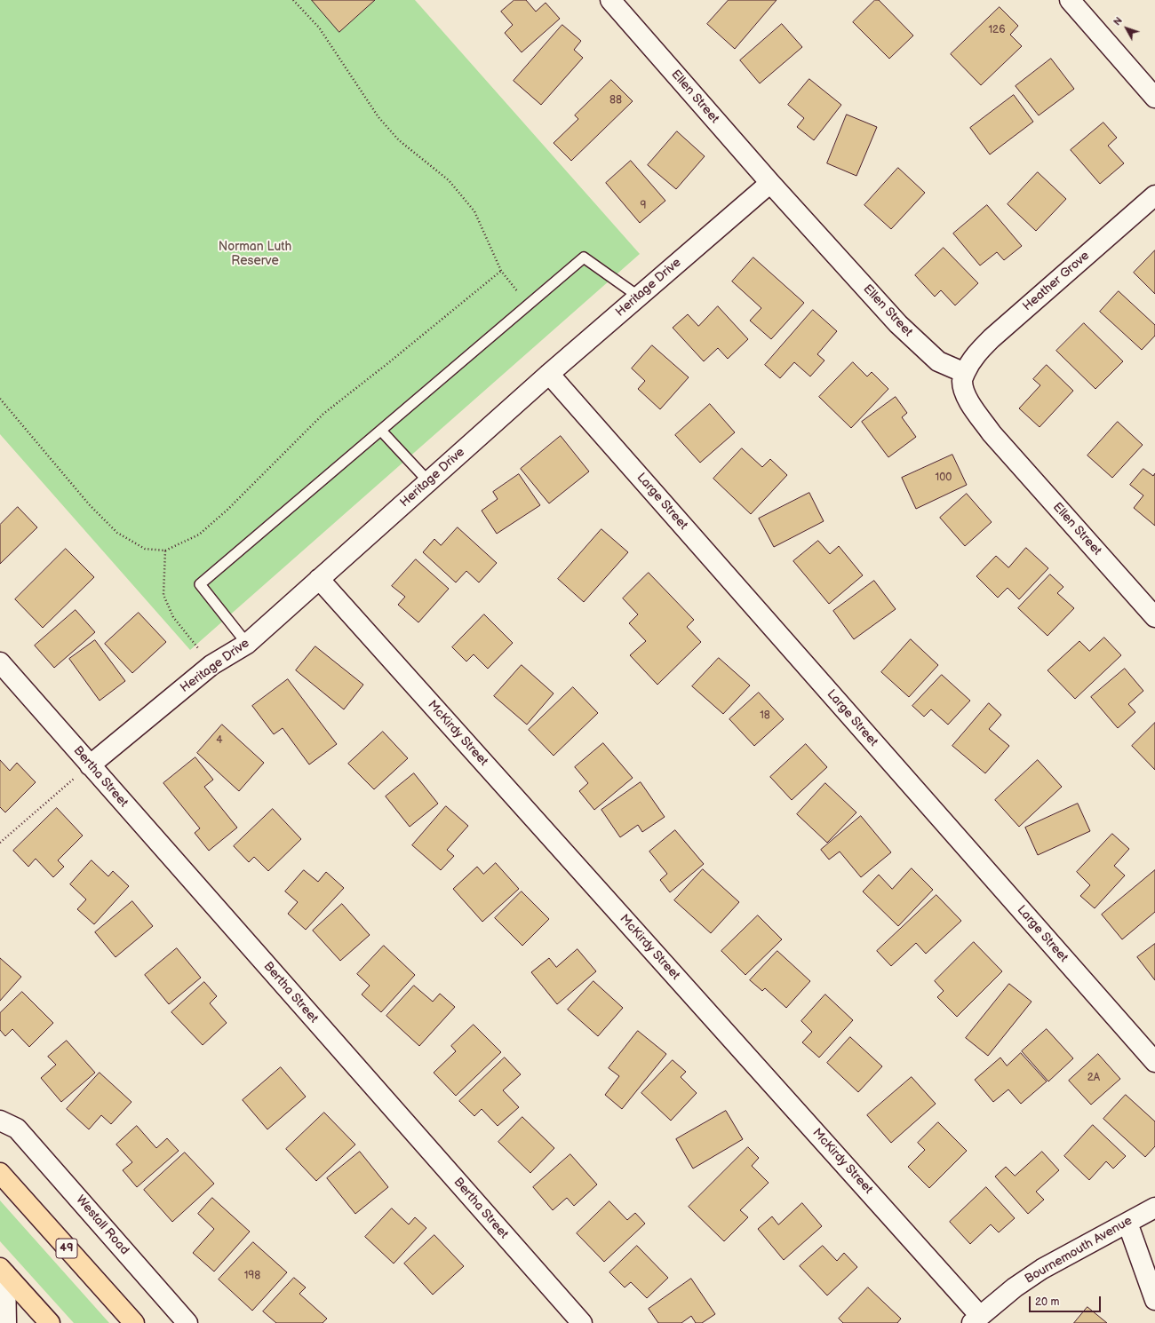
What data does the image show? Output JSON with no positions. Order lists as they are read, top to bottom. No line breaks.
{"streets":{"main road":["49"],"street":["Ellen Street","Heather Grove","Heritage Drive","Large Street","McKirdy Street","Bertha Street","Westall Road","Bournemouth Avenue"]},"crossings":[["Ellen Street","Heather Grove"],["Ellen Street","Heritage Drive"],["Heritage Drive","Large Street"],["Heritage Drive","McKirdy Street"],["Heritage Drive","Bertha Street"],["McKirdy Street","Bournemouth Avenue"]],"parks":["Norman Luth Reserve"],"house_numbers":["126","88","9","100","18","4","2A","198"],"scale_bar":"20 m","north":"top left"}
